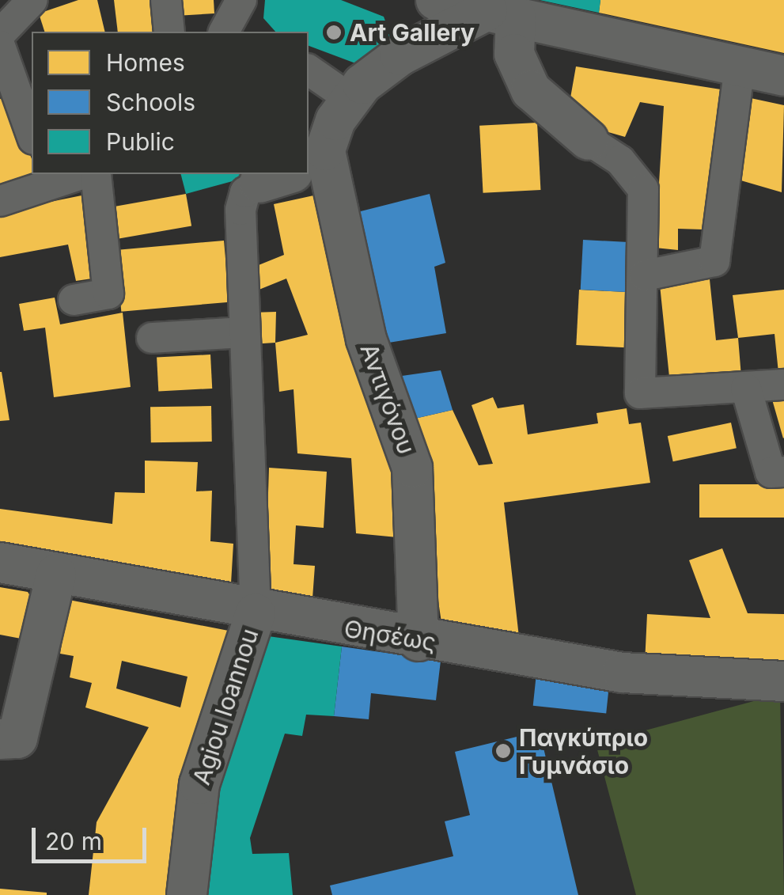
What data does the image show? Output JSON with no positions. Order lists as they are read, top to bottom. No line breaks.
{"streets":{"street":["Αντιγόνου","Θησέως","Agiou Ioannou"]},"crossings":[["Αντιγόνου","Θησέως"],["Θησέως","Agiou Ioannou"]],"places":["Art Gallery","Παγκύπριο Γυμνάσιο"],"legend":["Homes","Schools","Public"],"scale_bar":"20 m"}
